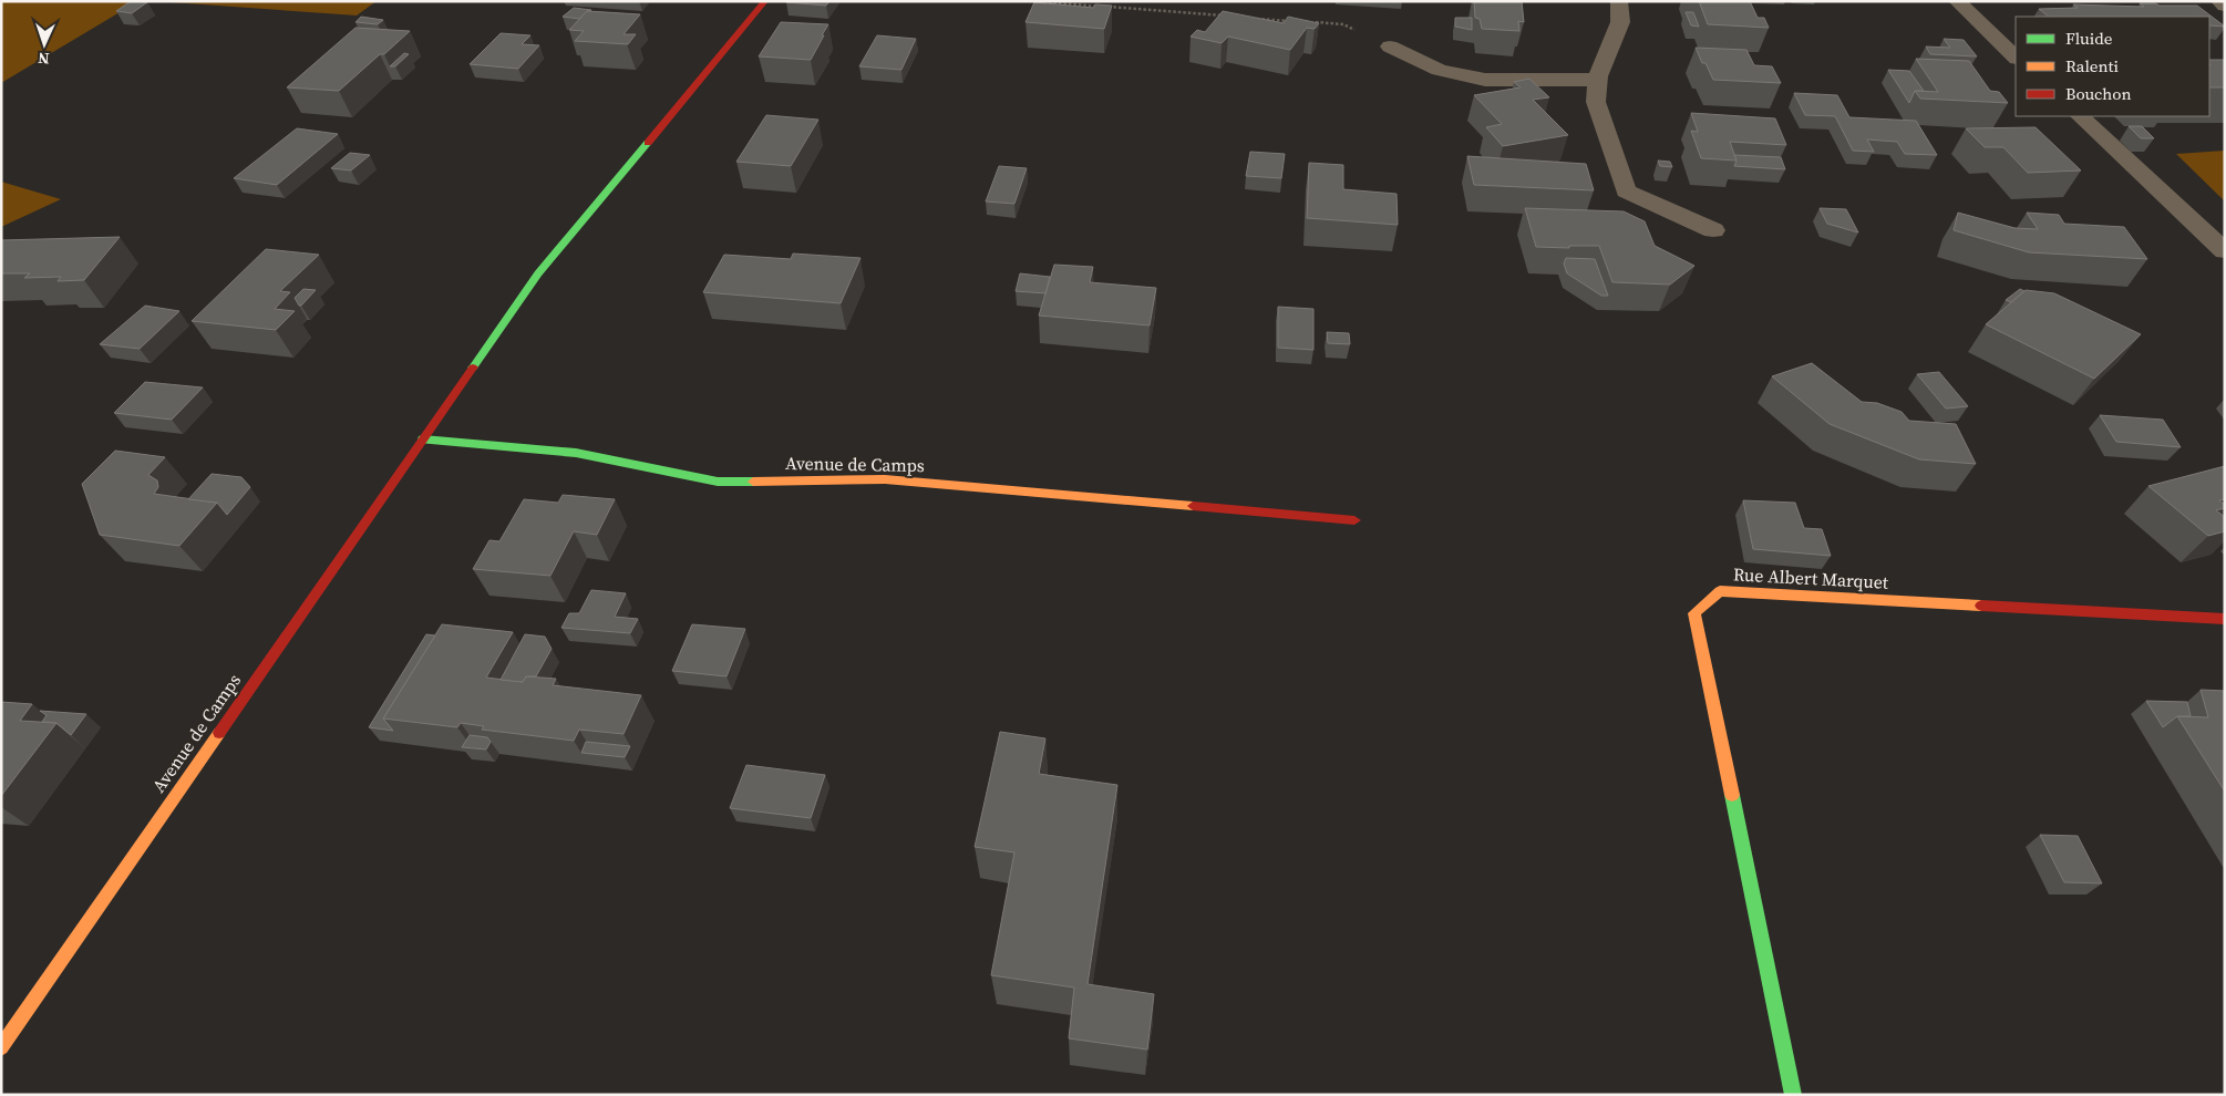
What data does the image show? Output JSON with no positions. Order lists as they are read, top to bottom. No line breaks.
{"streets":{"street":["Avenue de Camps","Rue Albert Marquet"]},"legend":["Fluide","Ralenti","Bouchon"],"north":"bottom"}
